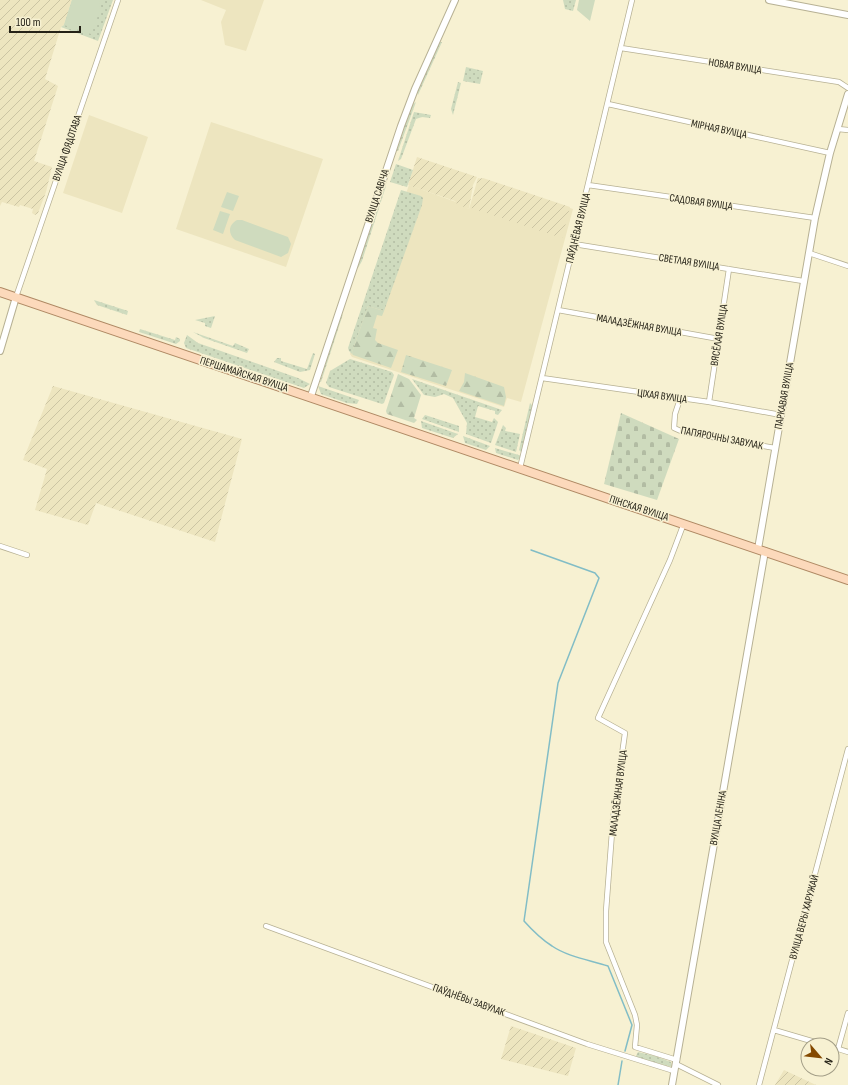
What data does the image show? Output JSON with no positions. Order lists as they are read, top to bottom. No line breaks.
{"streets":{"main road":["ПЕРШАМАЙСКАЯ ВУЛІЦА","ПІНСКАЯ ВУЛІЦА"],"street":["НОВАЯ ВУЛІЦА","МІРНАЯ ВУЛІЦА","ВУЛІЦА ФЯДОТАВА","ВУЛІЦА САВІЧА","САДОВАЯ ВУЛІЦА","ПАЎДНЁВАЯ ВУЛІЦА","СВЕТЛАЯ ВУЛІЦА","МАЛАДЗЁЖНАЯ ВУЛІЦА","ВЯСЁЛАЯ ВУЛІЦА","ЦІХАЯ ВУЛІЦА","ПАРКАВАЯ ВУЛІЦА","ПАПЯРОЧНЫ ЗАВУЛАК","ВУЛІЦА ЛЕНІНА","ВУЛІЦА ВЕРЫ ХАРУЖАЙ","ПАЎДНЁВЫ ЗАВУЛАК"]},"crossings":[["НОВАЯ ВУЛІЦА","ПАЎДНЁВАЯ ВУЛІЦА"],["МІРНАЯ ВУЛІЦА","ПАЎДНЁВАЯ ВУЛІЦА"],["МІРНАЯ ВУЛІЦА","ПАРКАВАЯ ВУЛІЦА"],["ВУЛІЦА ФЯДОТАВА","ПЕРШАМАЙСКАЯ ВУЛІЦА"],["ВУЛІЦА САВІЧА","ПЕРШАМАЙСКАЯ ВУЛІЦА"],["САДОВАЯ ВУЛІЦА","ПАЎДНЁВАЯ ВУЛІЦА"],["САДОВАЯ ВУЛІЦА","ПАРКАВАЯ ВУЛІЦА"],["ПАЎДНЁВАЯ ВУЛІЦА","СВЕТЛАЯ ВУЛІЦА"],["ПАЎДНЁВАЯ ВУЛІЦА","МАЛАДЗЁЖНАЯ ВУЛІЦА"],["ПАЎДНЁВАЯ ВУЛІЦА","ЦІХАЯ ВУЛІЦА"],["ПАЎДНЁВАЯ ВУЛІЦА","ПІНСКАЯ ВУЛІЦА"],["СВЕТЛАЯ ВУЛІЦА","ВЯСЁЛАЯ ВУЛІЦА"],["СВЕТЛАЯ ВУЛІЦА","ПАРКАВАЯ ВУЛІЦА"],["МАЛАДЗЁЖНАЯ ВУЛІЦА","ВЯСЁЛАЯ ВУЛІЦА"],["МАЛАДЗЁЖНАЯ ВУЛІЦА","ПІНСКАЯ ВУЛІЦА"],["МАЛАДЗЁЖНАЯ ВУЛІЦА","ВУЛІЦА ЛЕНІНА"],["ВЯСЁЛАЯ ВУЛІЦА","ЦІХАЯ ВУЛІЦА"],["ПЕРШАМАЙСКАЯ ВУЛІЦА","ПІНСКАЯ ВУЛІЦА"],["ЦІХАЯ ВУЛІЦА","ПАРКАВАЯ ВУЛІЦА"],["ЦІХАЯ ВУЛІЦА","ПАПЯРОЧНЫ ЗАВУЛАК"],["ПАРКАВАЯ ВУЛІЦА","ПАПЯРОЧНЫ ЗАВУЛАК"],["ПАРКАВАЯ ВУЛІЦА","ВУЛІЦА ЛЕНІНА"],["ПІНСКАЯ ВУЛІЦА","ВУЛІЦА ЛЕНІНА"],["ВУЛІЦА ЛЕНІНА","ПАЎДНЁВЫ ЗАВУЛАК"]],"scale_bar":"100 m","north":"bottom right"}
